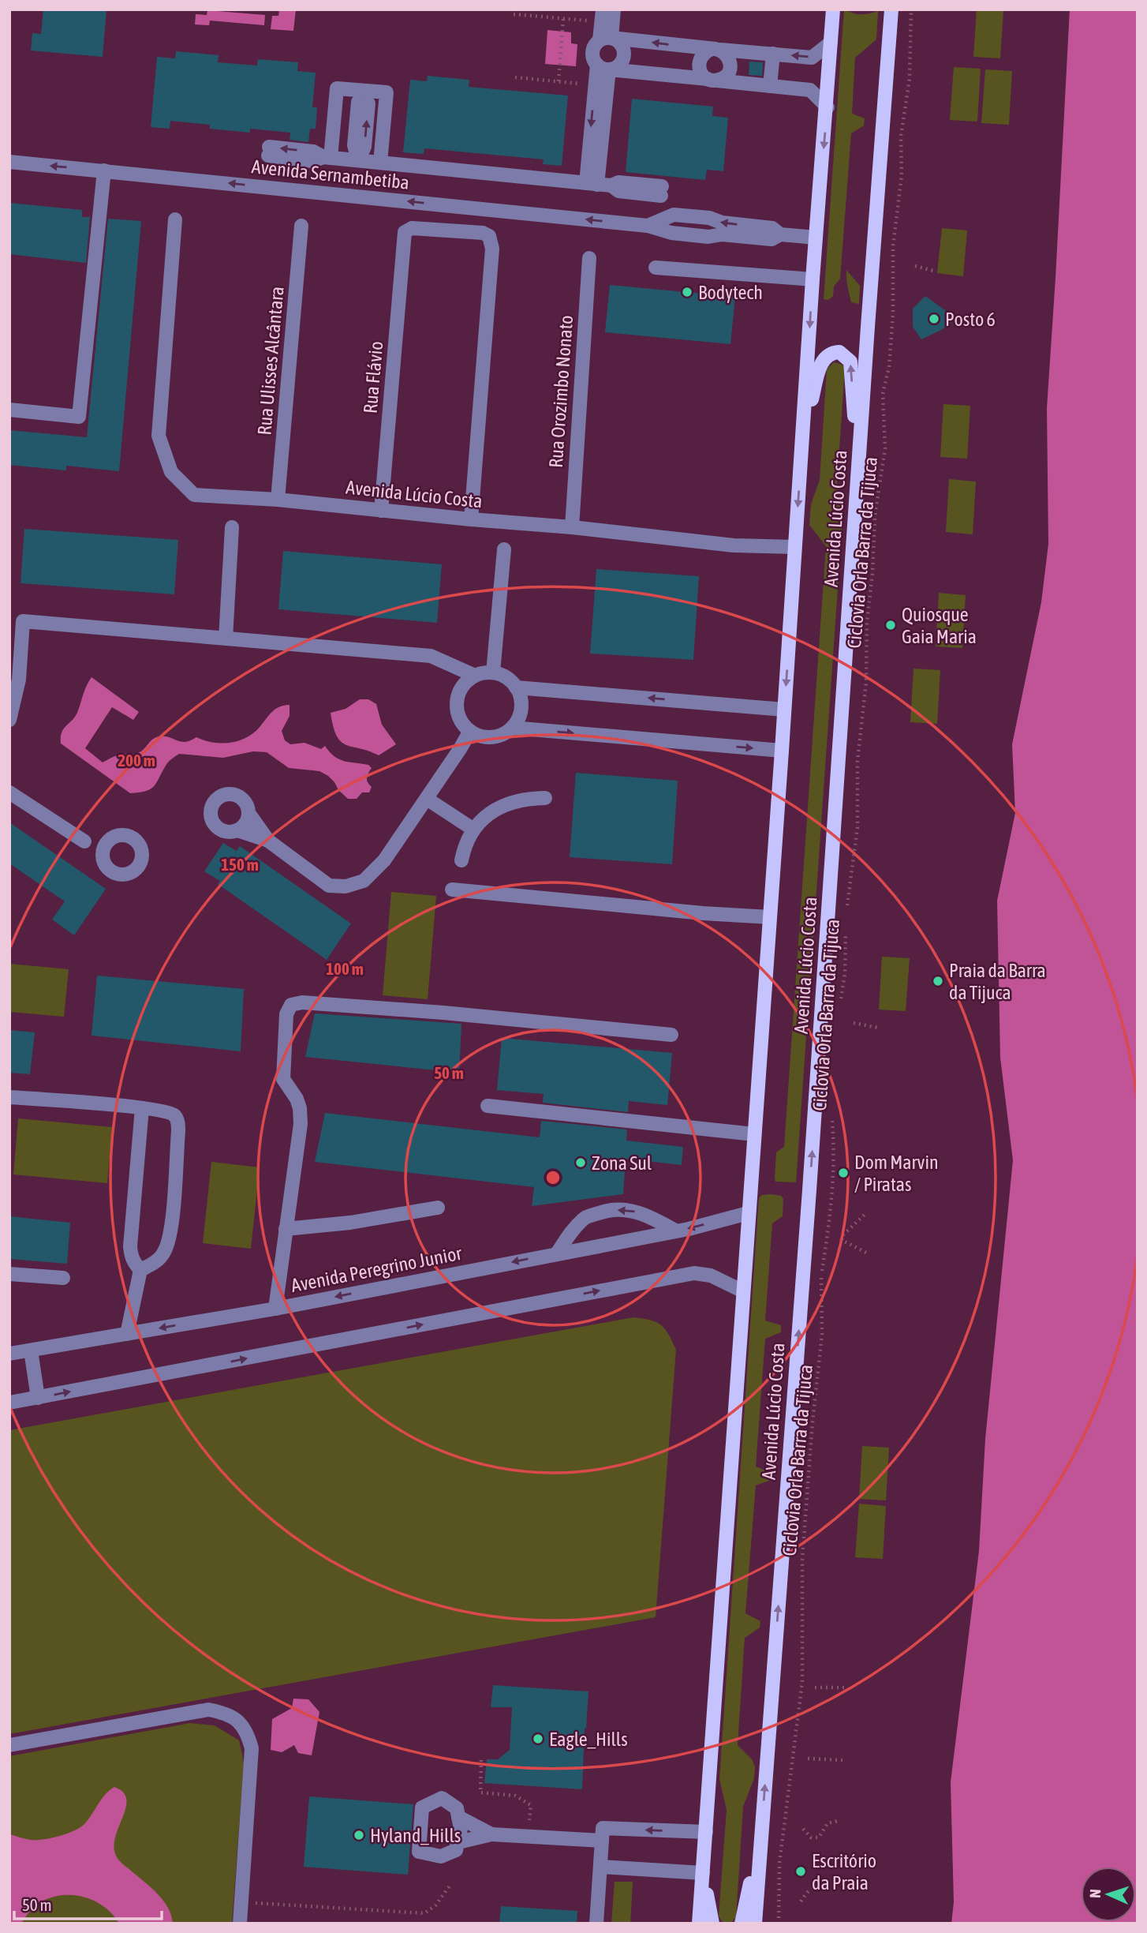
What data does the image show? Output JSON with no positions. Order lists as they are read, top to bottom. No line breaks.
{"streets":{"main road":["Avenida Lúcio Costa"],"street":["Avenida Sernambetiba","Rua Ulisses Alcântara","Rua Flávio","Rua Orozimbo Nonato","Avenida Peregrino Junior"],"path":["Ciclovia Orla Barra da Tijuca"]},"crossings":[["Avenida Sernambetiba","Avenida Lúcio Costa"],["Rua Ulisses Alcântara","Avenida Lúcio Costa"],["Rua Flávio","Avenida Lúcio Costa"],["Rua Orozimbo Nonato","Avenida Lúcio Costa"],["Avenida Lúcio Costa","Avenida Peregrino Junior"]],"places":["Bodytech","Posto 6","Quiosque Gaia Maria","Praia da Barra da Tijuca","Zona Sul","Dom Marvin / Piratas","Eagle_Hills","Hyland_Hills","Escritório da Praia"],"scale_bar":"50 m","north":"left","rings":["200 m","150 m","100 m","50 m"]}
